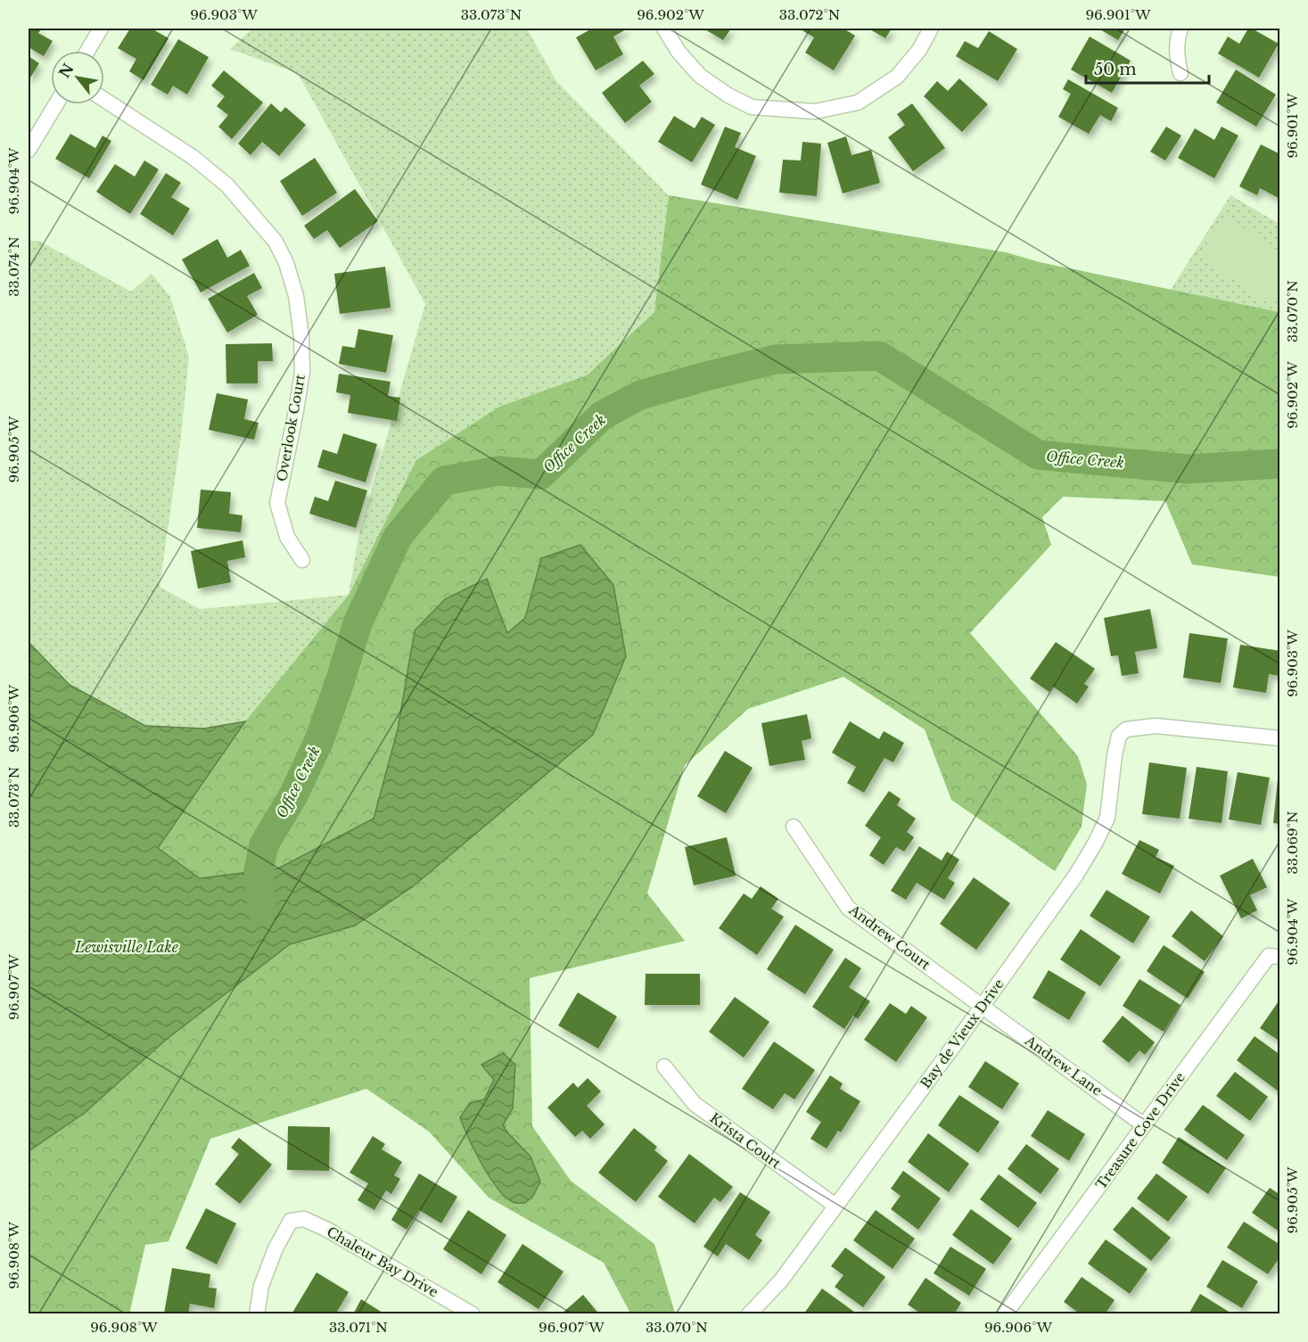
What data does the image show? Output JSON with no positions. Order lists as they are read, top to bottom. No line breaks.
{"streets":{"street":["Overlook Court","Andrew Court","Bay de Vieux Drive","Andrew Lane","Treasure Cove Drive","Krista Court","Chaleur Bay Drive"]},"crossings":[["Andrew Court","Bay de Vieux Drive"],["Andrew Court","Andrew Lane"],["Bay de Vieux Drive","Andrew Lane"],["Bay de Vieux Drive","Krista Court"],["Andrew Lane","Treasure Cove Drive"]],"water":["Office Creek","Lewisville Lake"],"scale_bar":"50 m","north":"top left","coordinates":["96.903°W","33.073°N","96.902°W","33.072°N","96.901°W","96.904°W","33.074°N","33.070°N","96.905°W","96.906°W","33.069°N","96.907°W","96.908°W","33.071°N"]}
